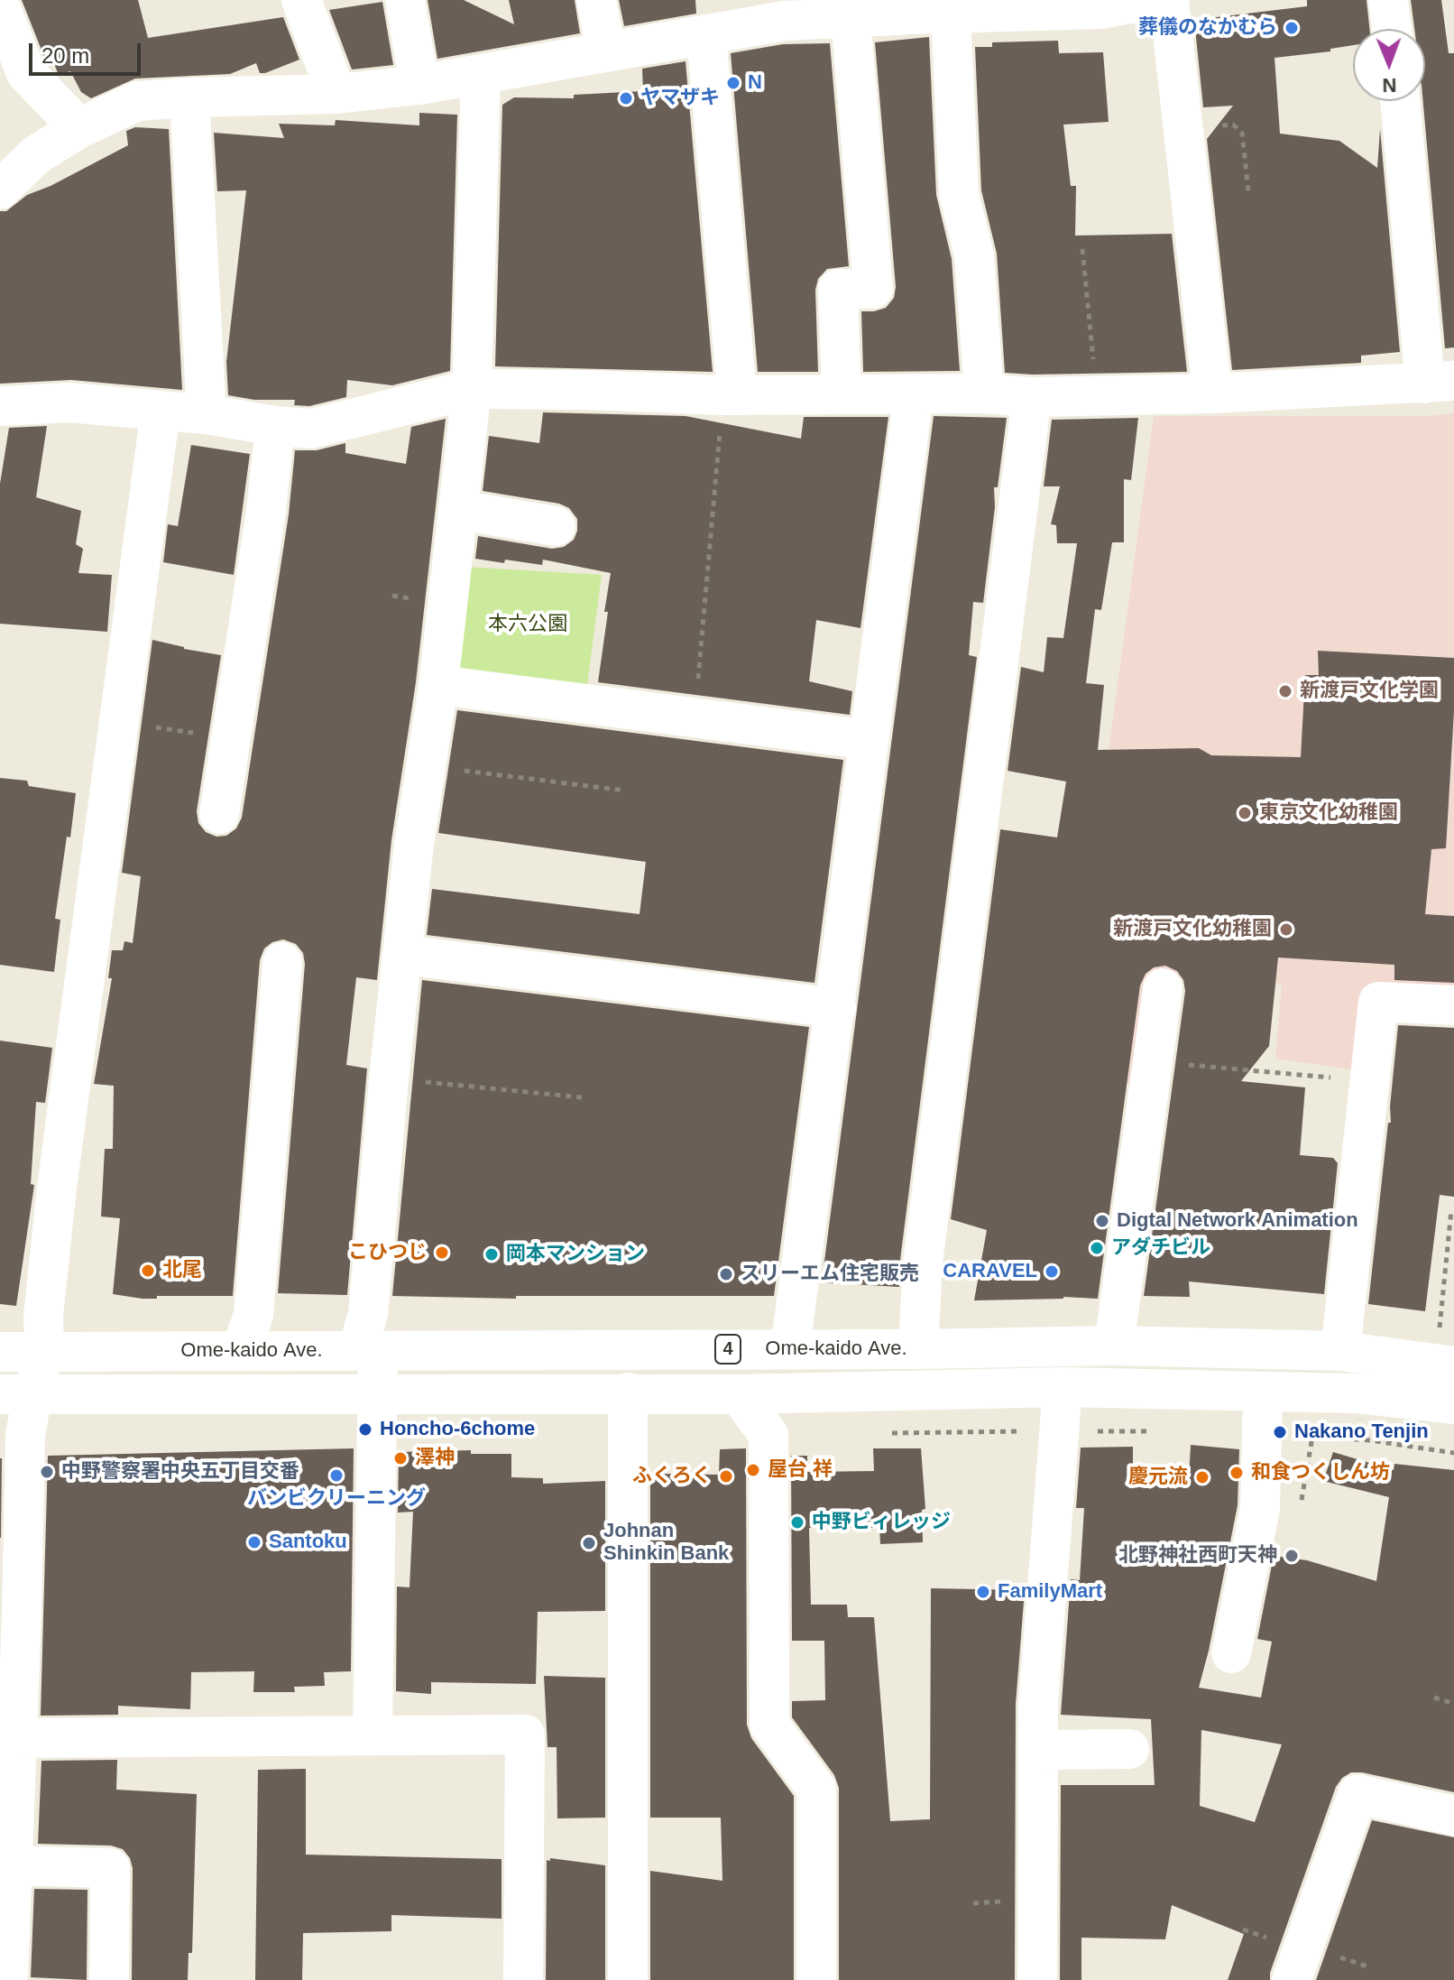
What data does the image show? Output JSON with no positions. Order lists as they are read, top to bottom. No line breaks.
{"streets":{"street":["4","Ome-kaido Ave."]},"parks":["本六公園"],"places":["葬儀のなかむら","N","ヤマザキ","新渡戸文化学園","東京文化幼稚園","新渡戸文化幼稚園","Digtal Network Animation","アダチビル","こひつじ","岡本マンション","北尾","CARAVEL","スリーエム住宅販売","Honcho-6chome","Nakano Tenjin","澤神","屋台 祥","中野警察署中央五丁目交番","和食つくしん坊","バンビクリーニング","ふくろく","慶元流","中野ビィレッジ","Santoku","Johnan Shinkin Bank","北野神社西町天神","FamilyMart"],"scale_bar":"20 m","north":"bottom"}
